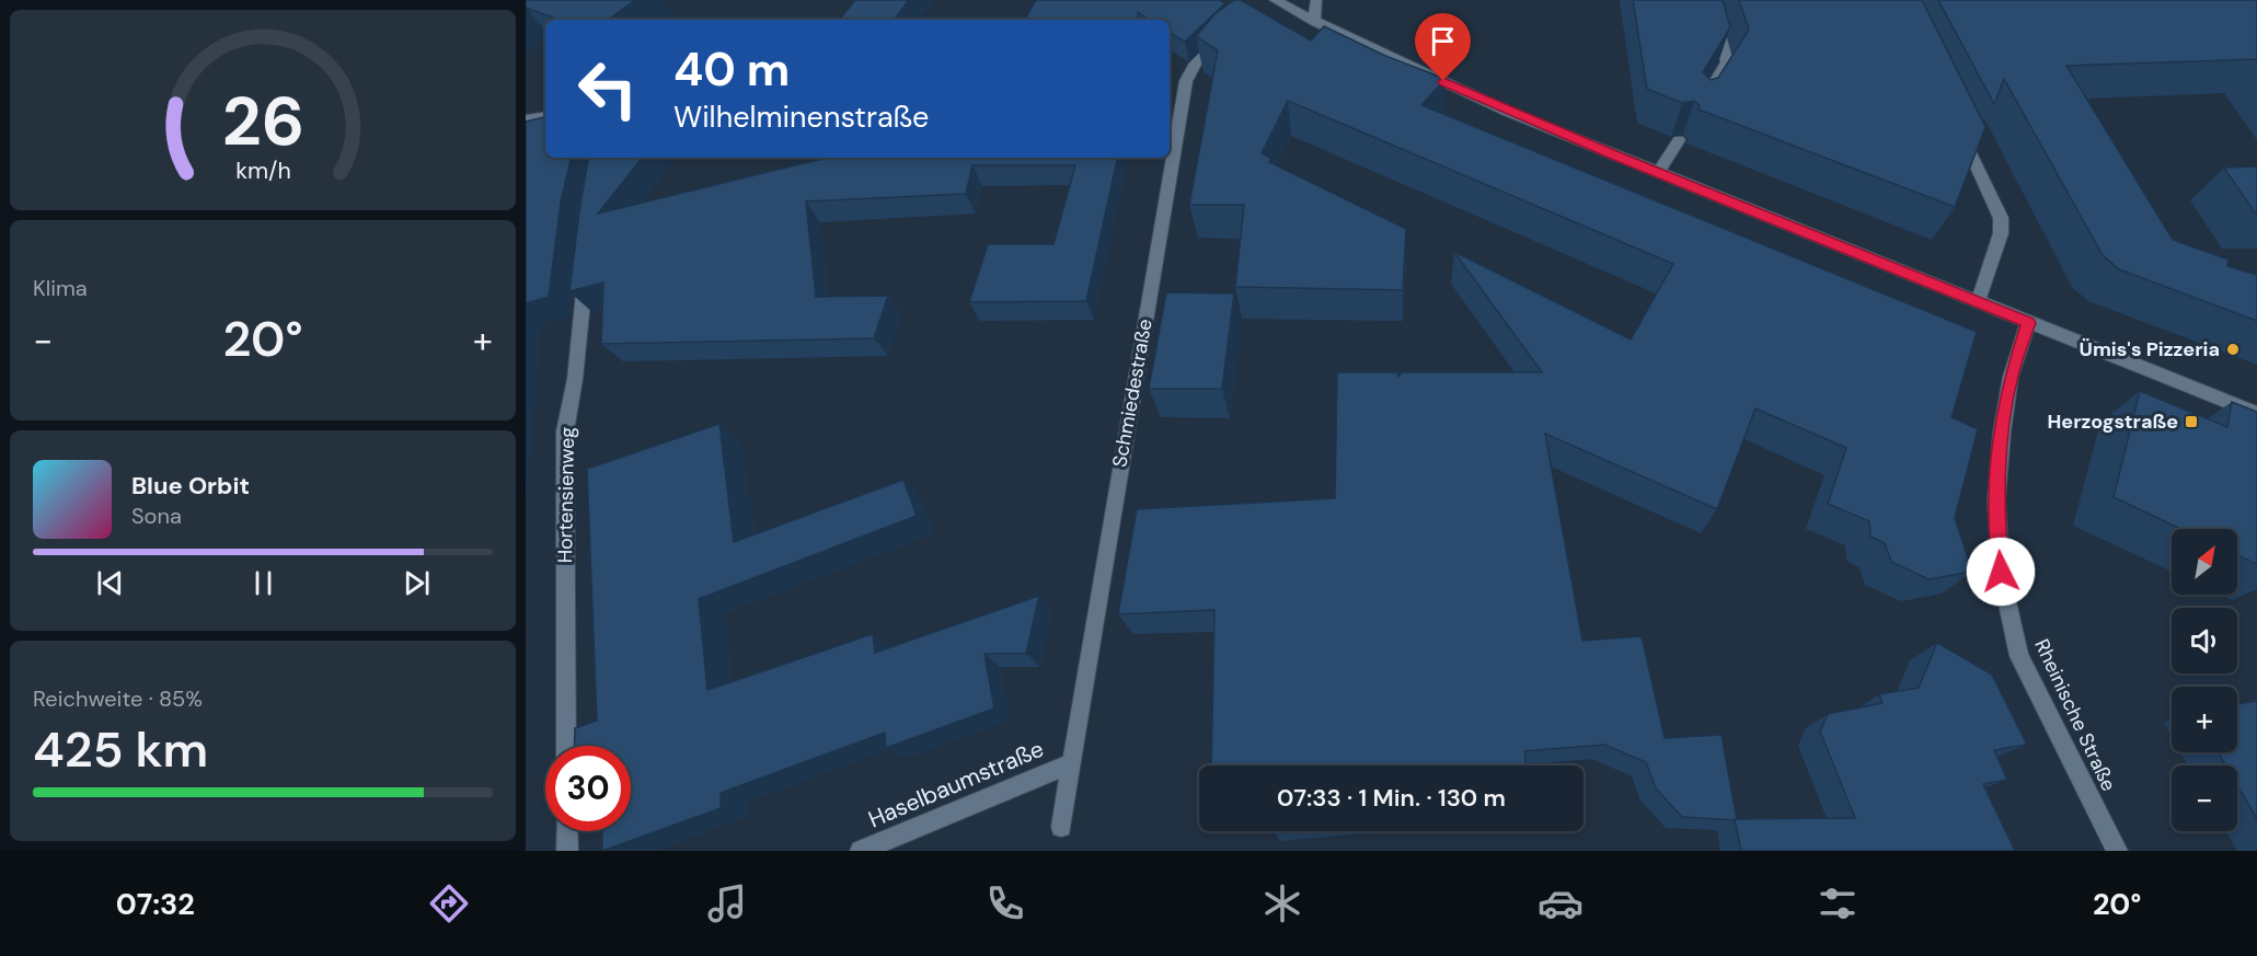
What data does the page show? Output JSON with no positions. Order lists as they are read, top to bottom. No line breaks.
{"streets":{"street":["Schmiedestraße","Hortensienweg","Rheinische Straße","Haselbaumstraße"]},"crossings":[["Schmiedestraße","Haselbaumstraße"]],"places":{"other":["Ümis's Pizzeria"],"transit":["Herzogstraße"]},"north":"top right","page":{"turn":["40 m","Wilhelminenstraße"],"tile":["Klima",["Reichweite · 85%","425 km"]],"heat":["−","20°","+"],"song":["Blue Orbit","Sona"],"map_buttons":["+","−"],"limit":"30","trip":"07:33 · 1 Min. · 130 m","tabs":["07:32","20°"],"gauge":["26","km/h"]}}
